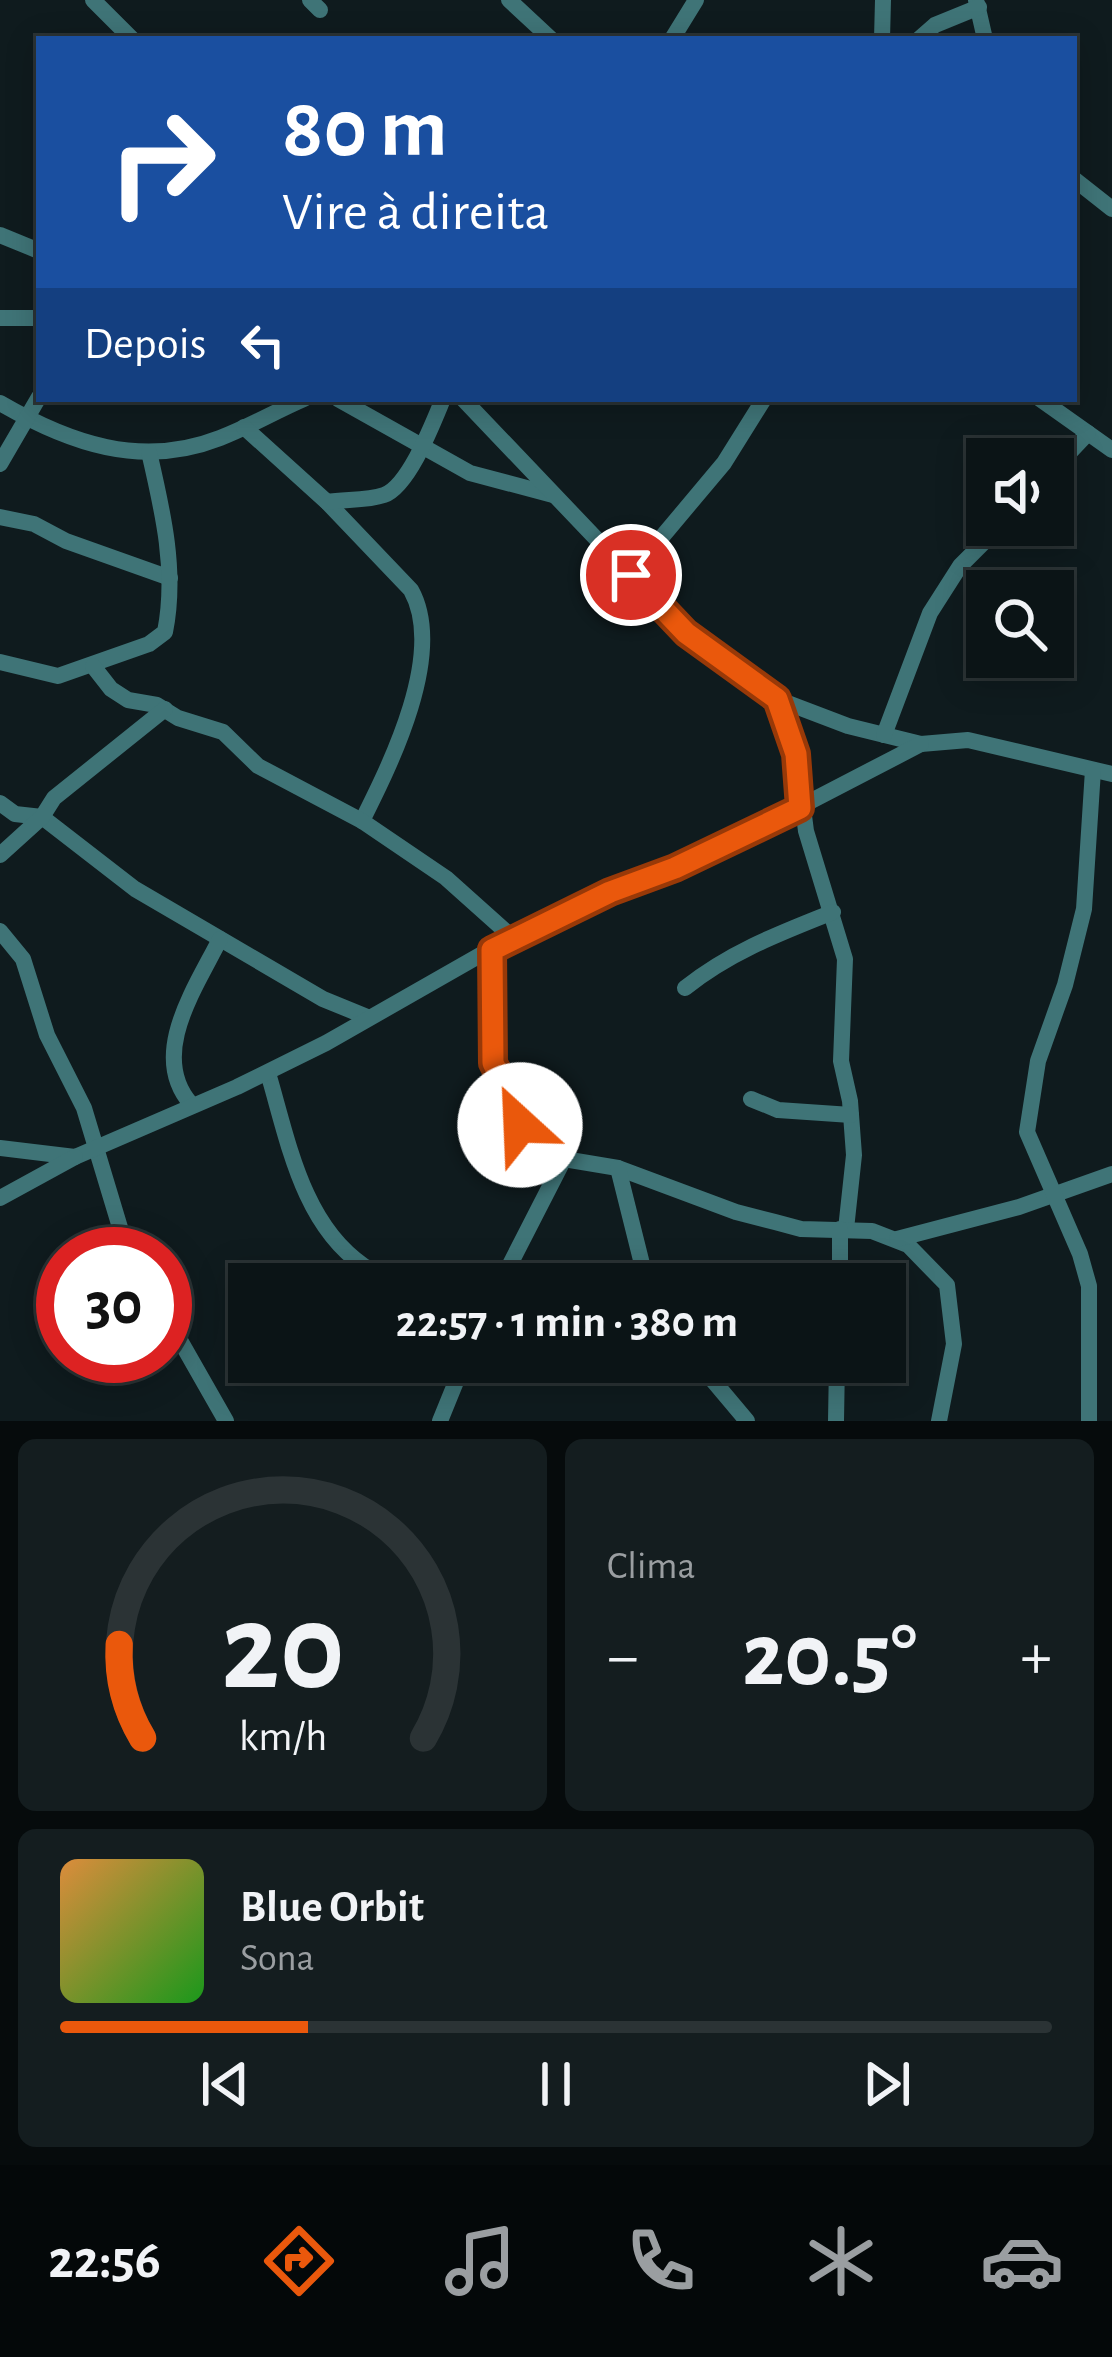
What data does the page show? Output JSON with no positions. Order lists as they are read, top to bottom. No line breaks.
{"page":{"turn":["80 m","Vire à direita"],"then":"Depois","limit":"30","trip":"22:57 · 1 min · 380 m","tile":"Clima","heat":["−","20.5°","+"],"song":["Blue Orbit","Sona"],"tabs":"22:56","gauge":["20","km/h"]}}
